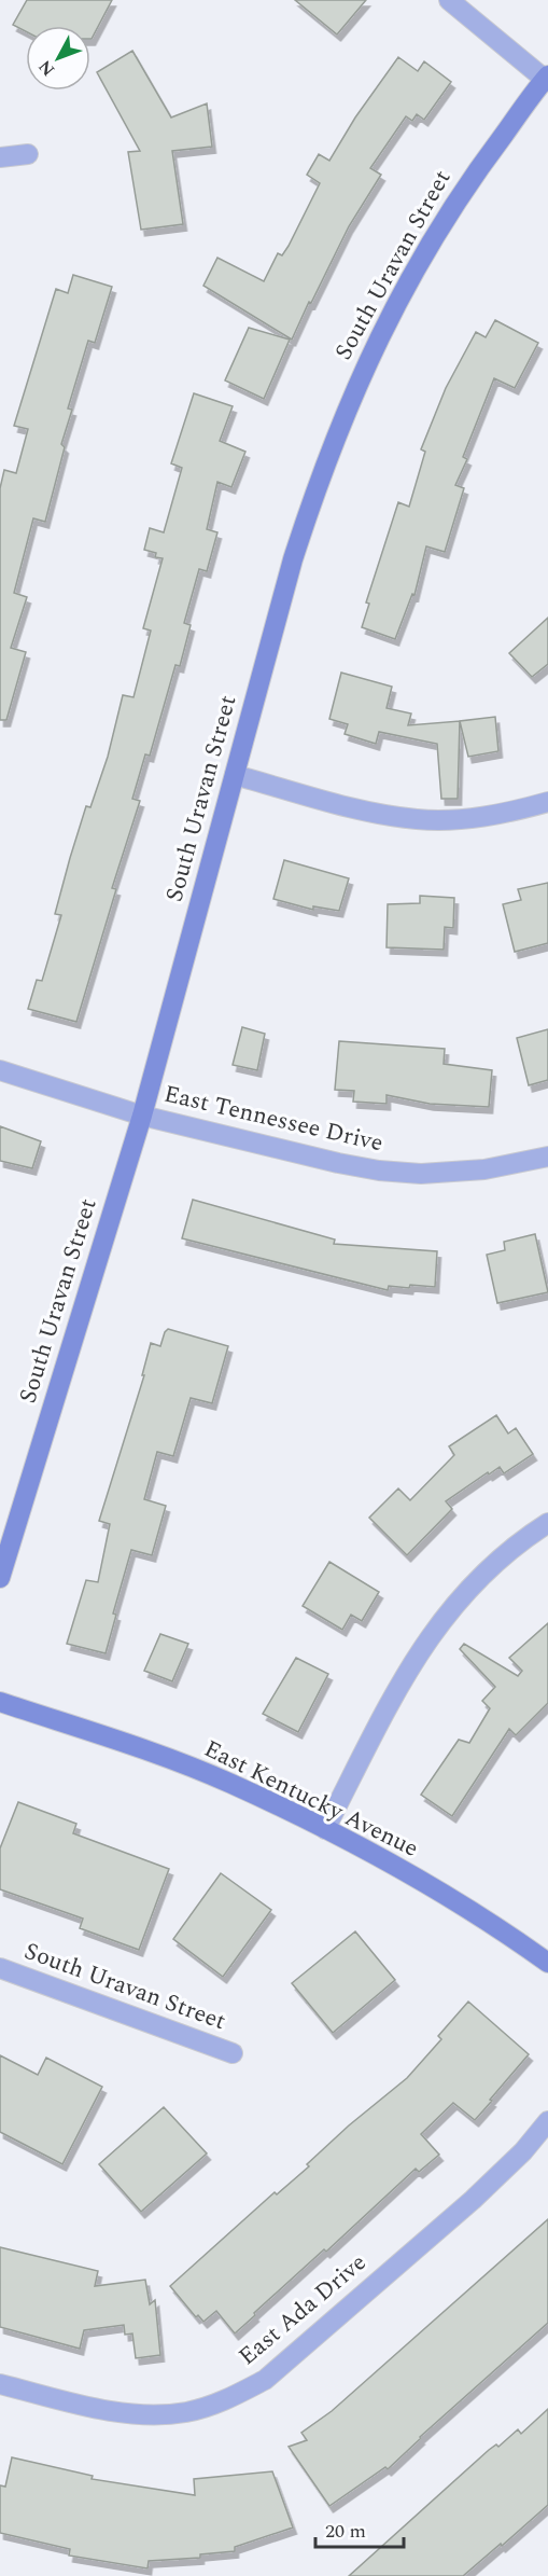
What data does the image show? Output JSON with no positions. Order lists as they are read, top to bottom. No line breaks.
{"streets":{"street":["South Uravan Street","East Tennessee Drive","East Kentucky Avenue","East Ada Drive"]},"crossings":[["South Uravan Street","East Tennessee Drive"]],"scale_bar":"20 m","north":"bottom left"}
